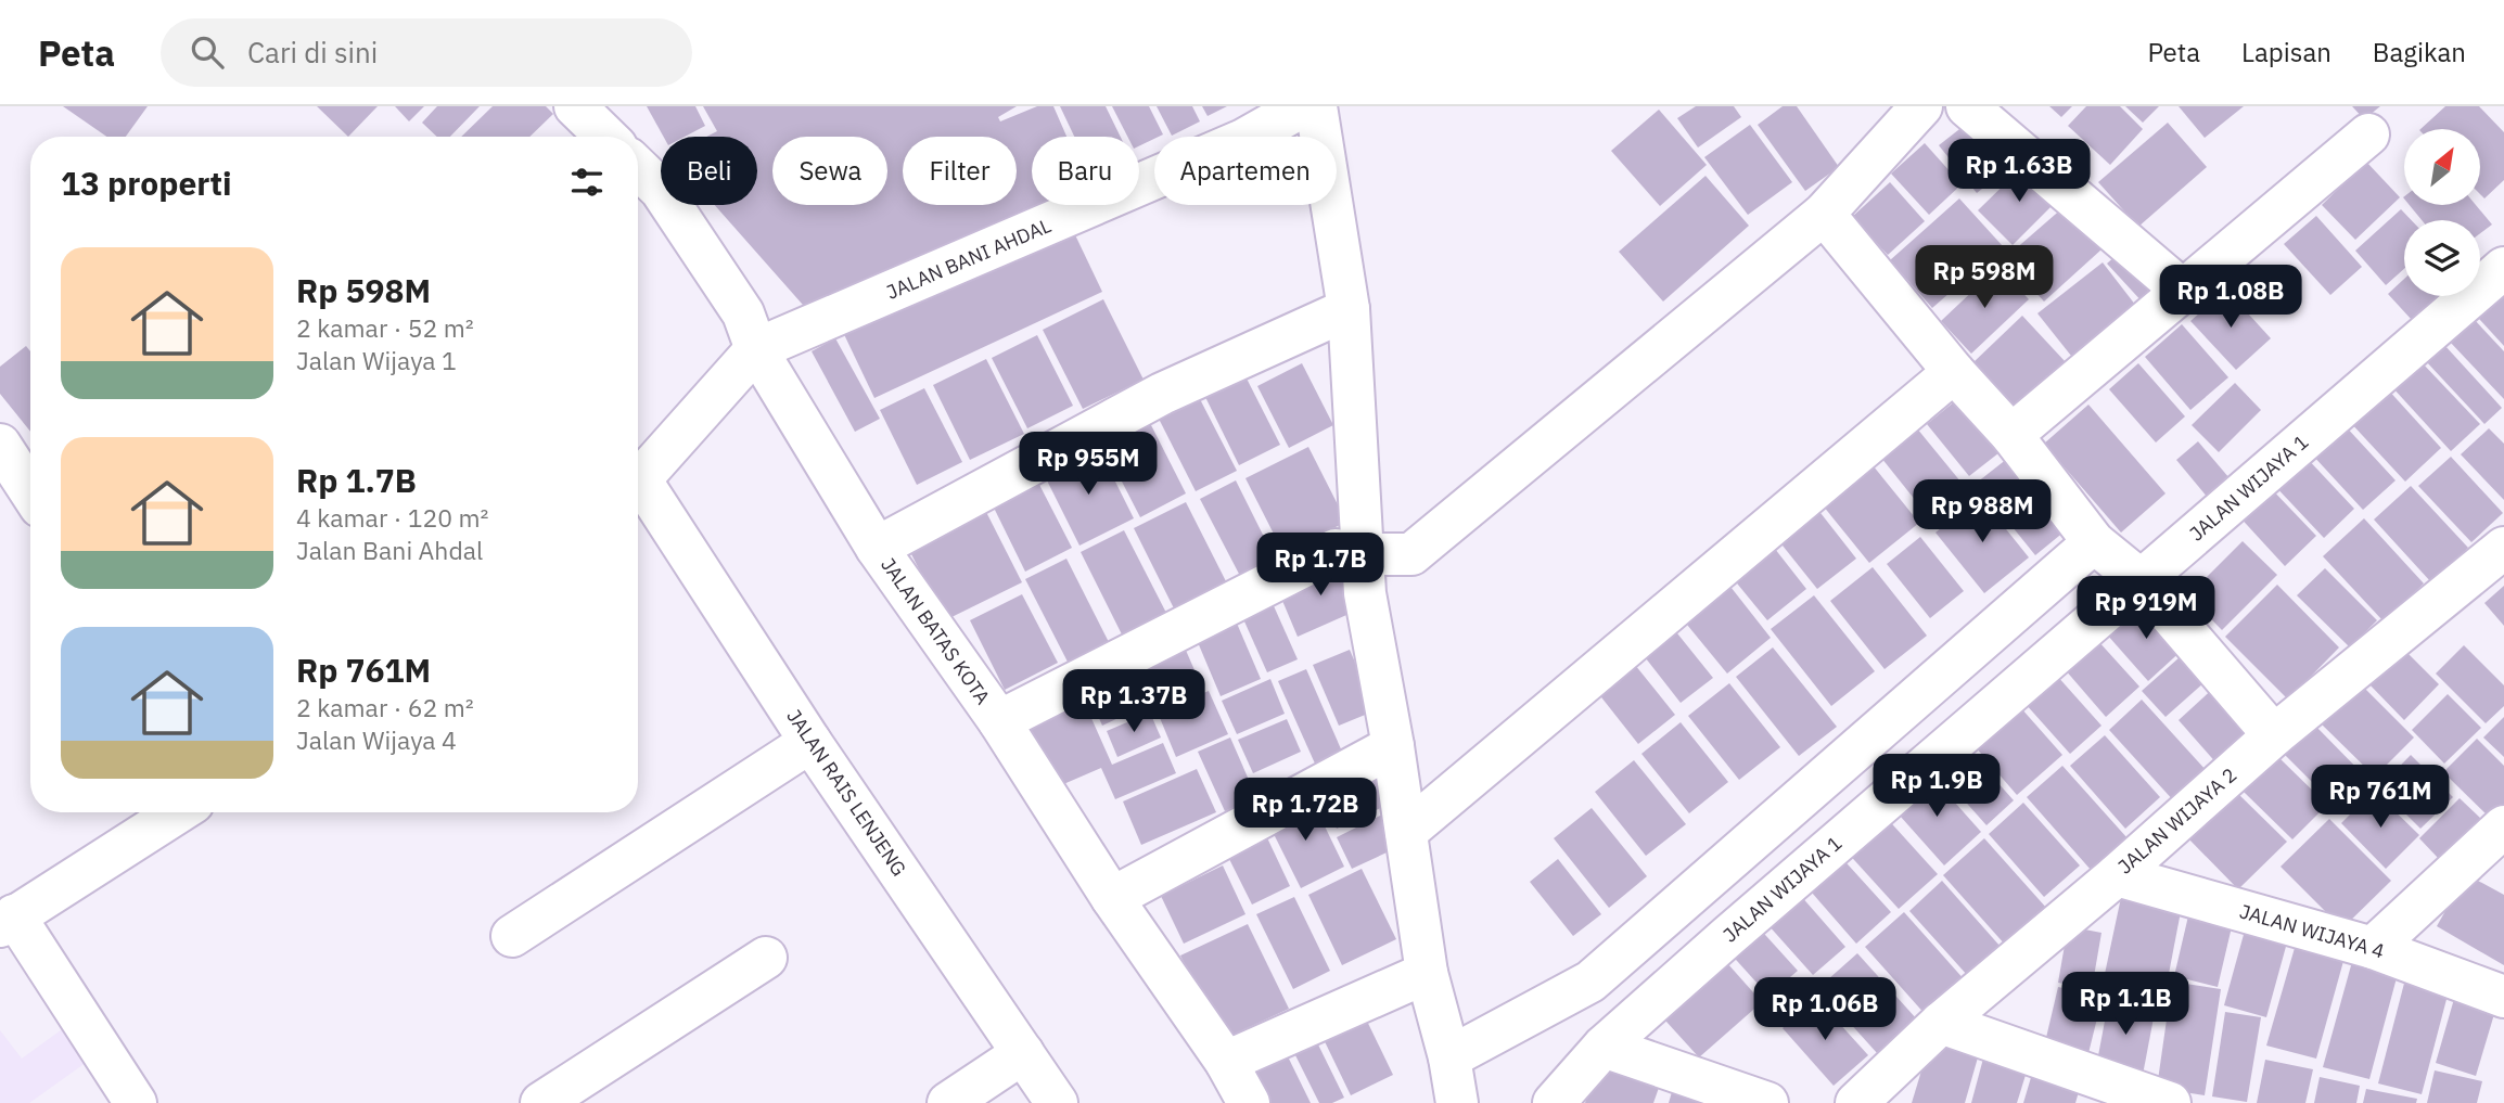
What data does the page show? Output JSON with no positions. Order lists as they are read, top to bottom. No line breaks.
{"streets":{"street":["JALAN BANI AHDAL","JALAN WIJAYA 1","JALAN BATAS KOTA","JALAN RAIS LENJENG","JALAN WIJAYA 2","JALAN WIJAYA 4"]},"crossings":[["JALAN BANI AHDAL","JALAN BATAS KOTA"],["JALAN WIJAYA 2","JALAN WIJAYA 4"]],"north":"top right","page":{"header":"Peta","search":"Cari di sini","nav":["Peta","Lapisan","Bagikan"],"chip":["Beli","Sewa","Filter","Baru","Apartemen"],"heading":"13 properti","price":["Rp 1.63B","Rp 598M","Rp 1.08B","Rp 955M","Rp 988M","Rp 1.7B","Rp 919M","Rp 1.37B","Rp 1.9B","Rp 761M","Rp 1.72B","Rp 1.1B","Rp 1.06B"],"list":[{"name":"Rp 598M","note":"2 kamar · 52 m² · Jalan Wijaya 1"},{"name":"Rp 1.7B","note":"4 kamar · 120 m² · Jalan Bani Ahdal"},{"name":"Rp 761M","note":"2 kamar · 62 m² · Jalan Wijaya 4"}]}}
